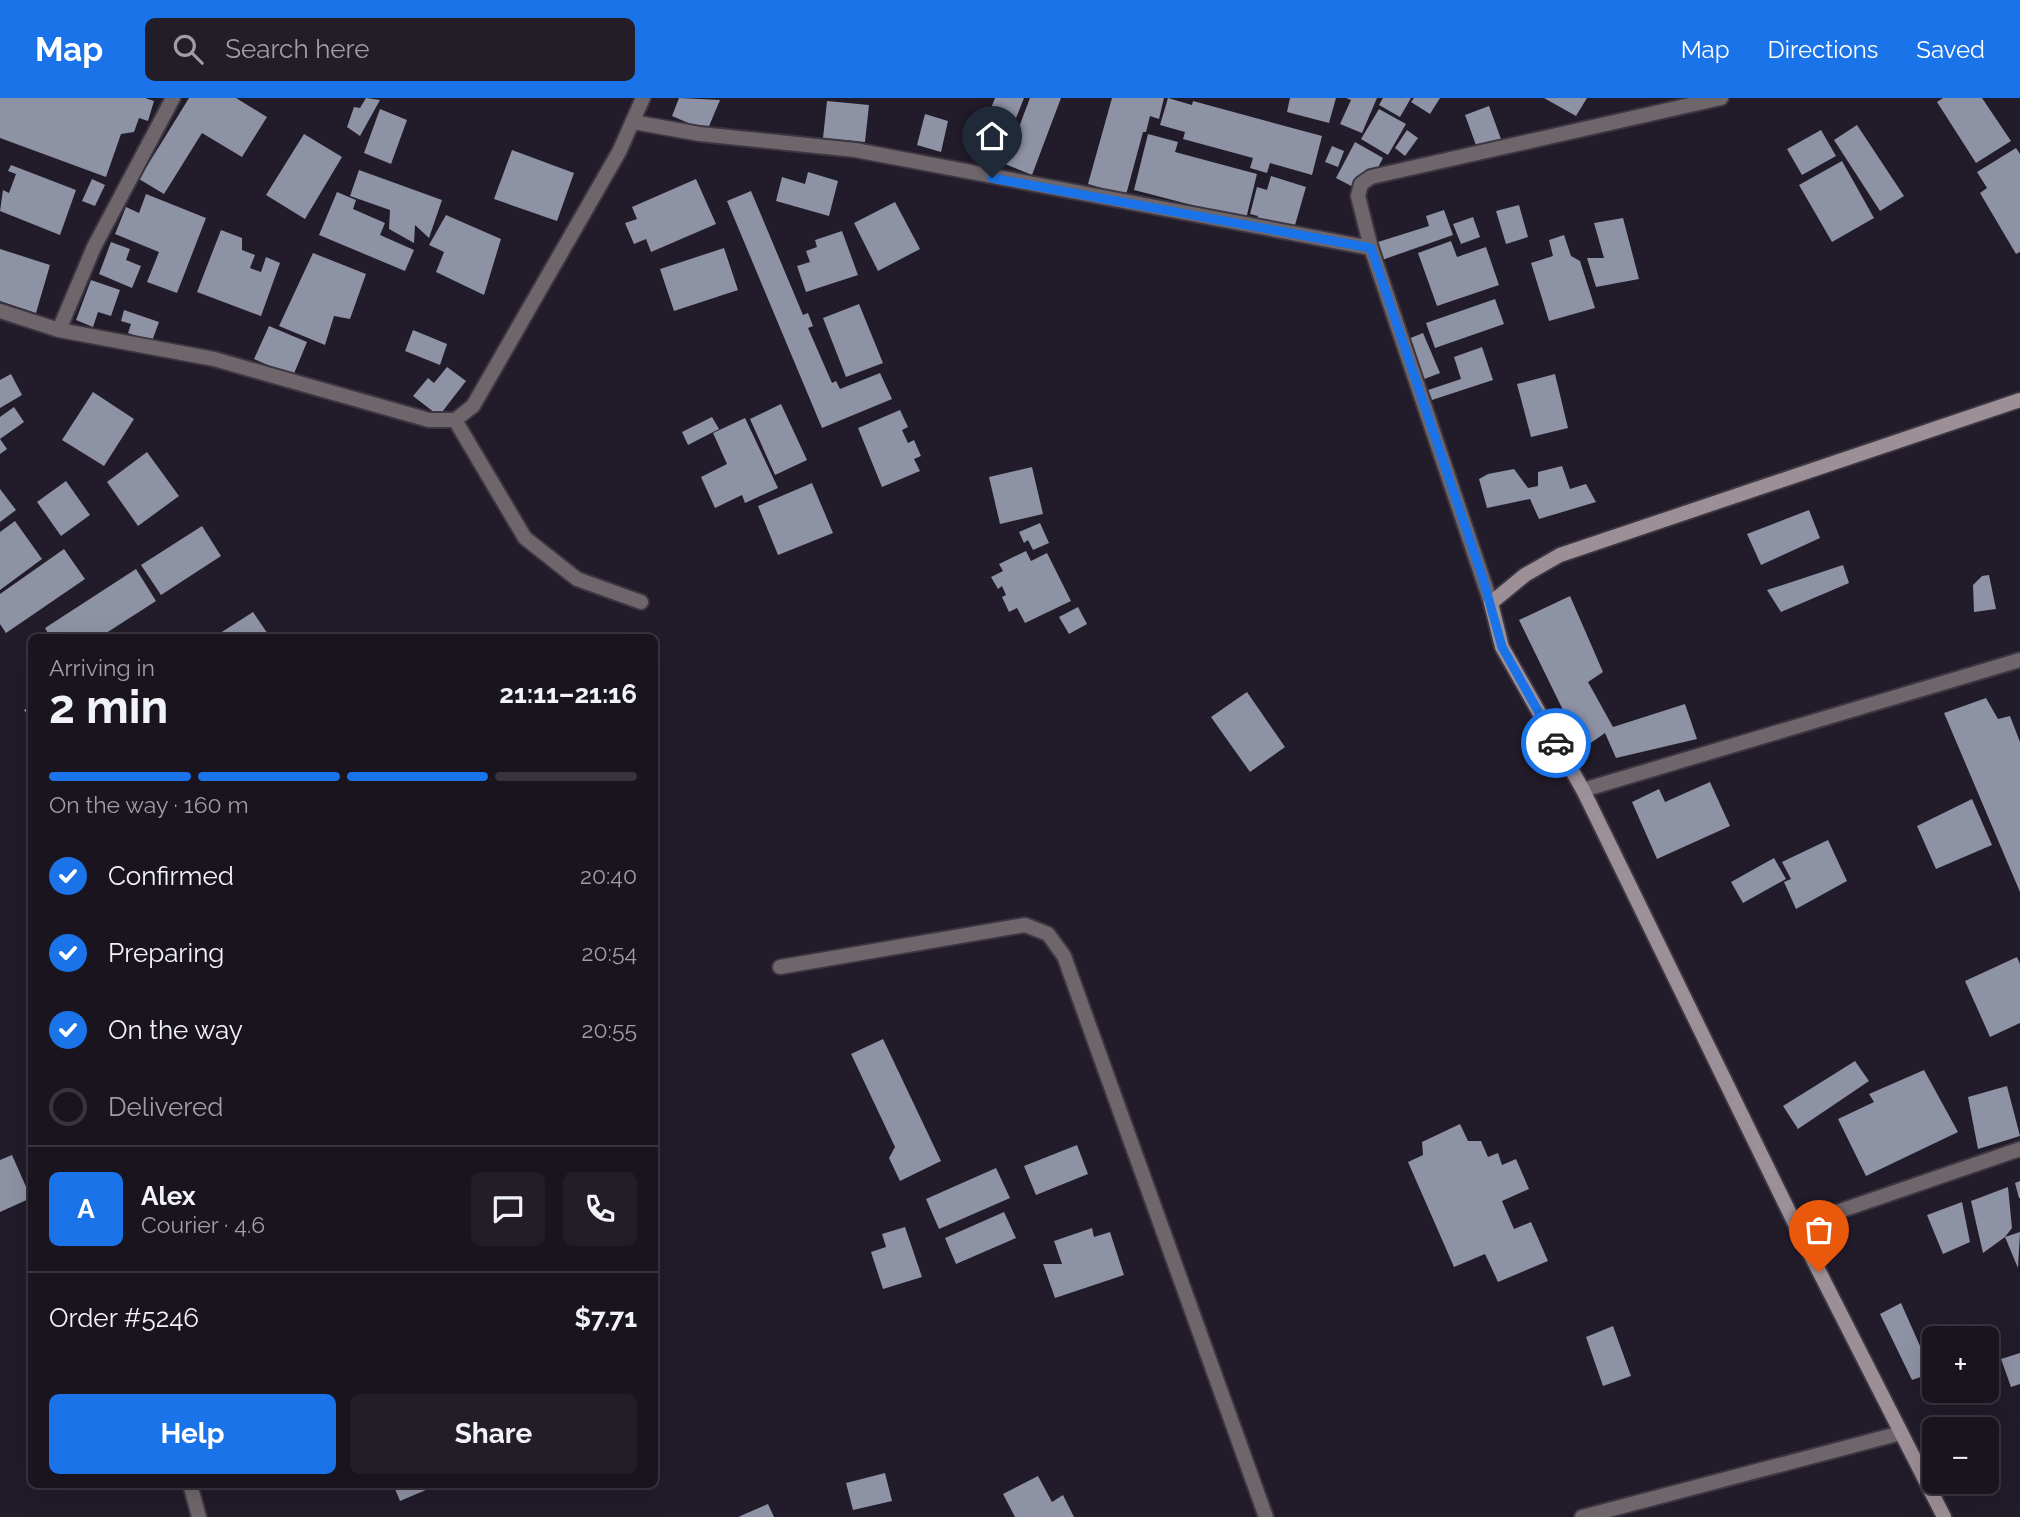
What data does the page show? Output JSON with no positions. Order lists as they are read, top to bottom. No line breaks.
{"page":{"header":"Map","search":"Search here","nav":["Map","Directions","Saved"],"heading":["2 min","Arriving in","21:11–21:16"],"panel":["Alex","Courier · 4.6","Order #5246","$7.71"],"bar":"On the way · 160 m","list":[["Confirmed","20:40"],["Preparing","20:54"],["On the way","20:55"],"Delivered"],"round":"A","map_buttons":["+","−"],"buttons":["Help","Share"]}}
